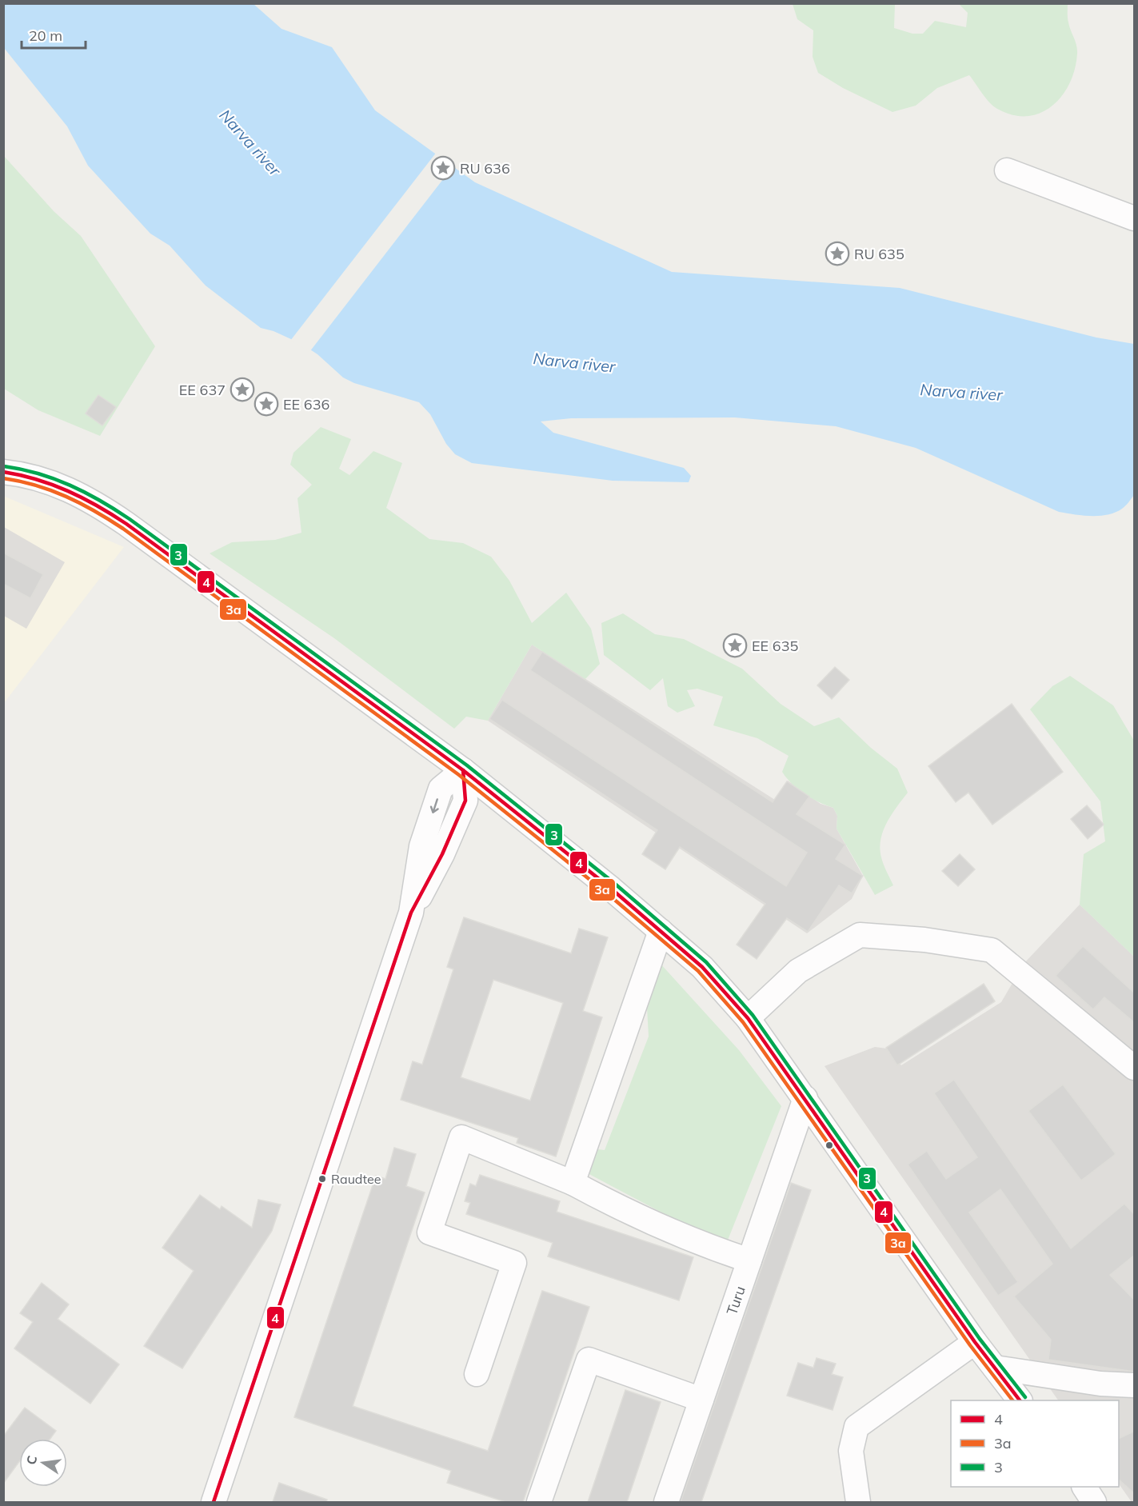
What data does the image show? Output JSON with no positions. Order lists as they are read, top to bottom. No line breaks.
{"streets":{"street":["Turu"]},"water":["Narva river"],"places":{"place":["RU 636","RU 635","EE 637","EE 636","EE 635"],"other":["Raudtee"]},"lines":["transit line 3","transit line 4","transit line 3a"],"legend":["4","3a","3"],"scale_bar":"20 m","north":"left"}
